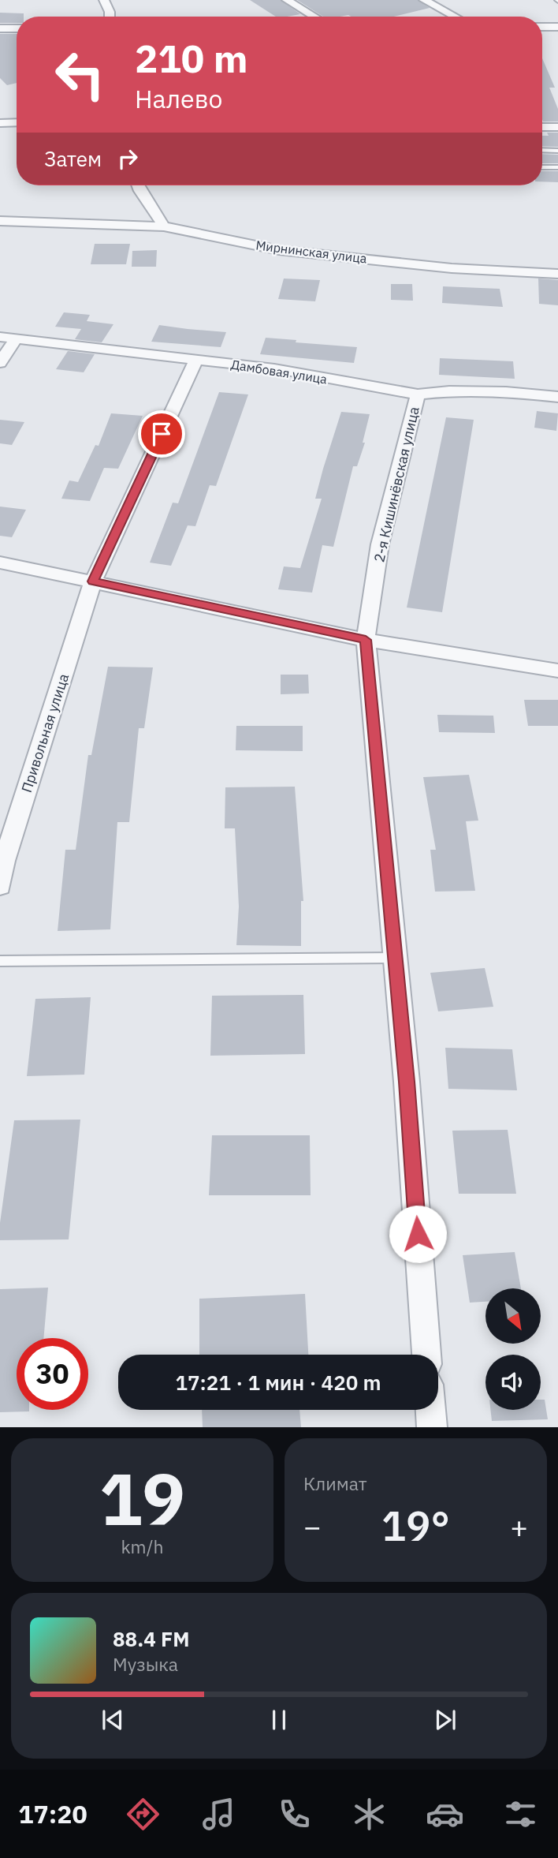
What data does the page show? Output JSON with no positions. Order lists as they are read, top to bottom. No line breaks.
{"streets":{"street":["Мирнинская улица","Дамбовая улица","2-я Кишинёвская улица","Привольная улица"]},"crossings":[["Дамбовая улица","2-я Кишинёвская улица"],["Дамбовая улица","Привольная улица"]],"north":"bottom right","page":{"turn":["210 m","Налево"],"then":"Затем","limit":"30","trip":"17:21 · 1 мин · 420 m","tile":[["19","km/h"],"Климат"],"heat":["−","19°","+"],"song":["88.4 FM","Музыка"],"tabs":"17:20"}}
